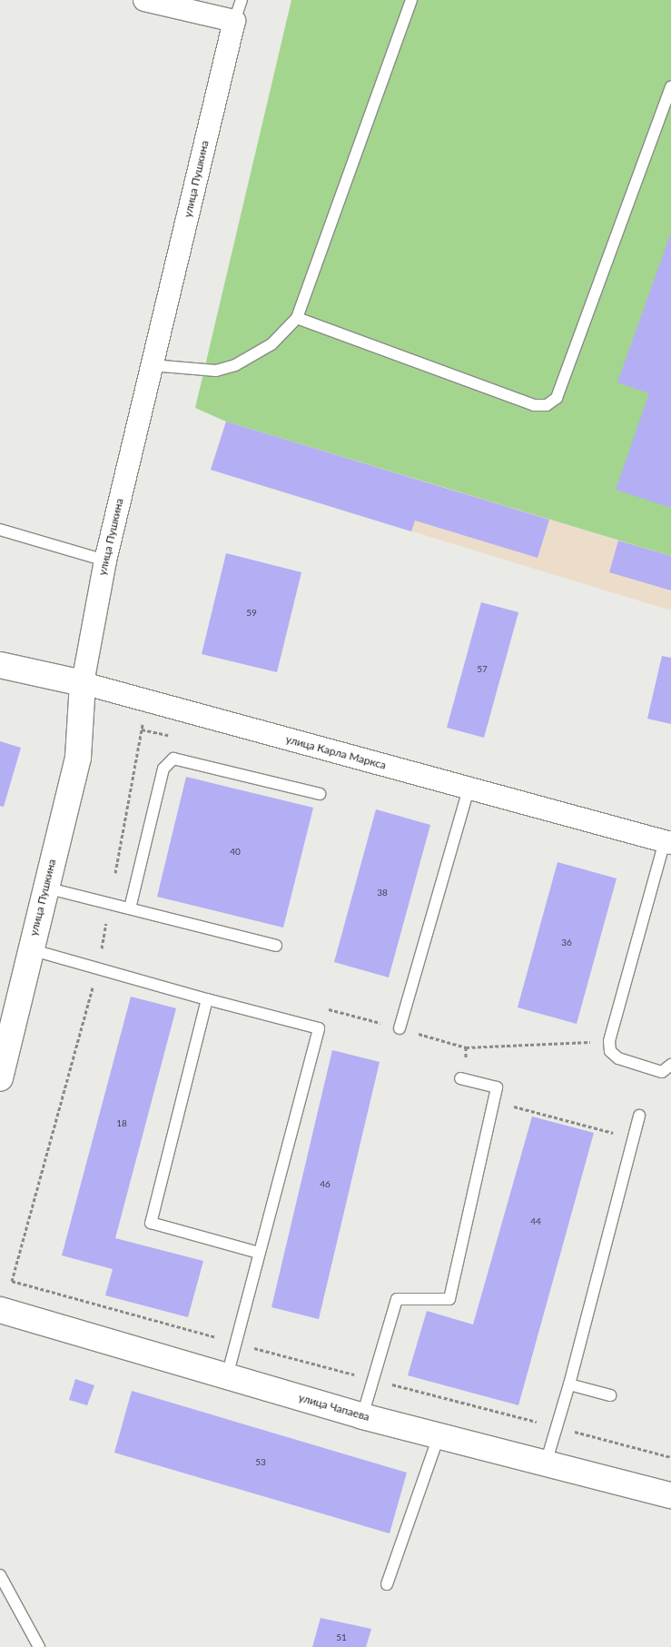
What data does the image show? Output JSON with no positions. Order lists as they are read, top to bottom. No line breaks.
{"streets":{"street":["улица Пушкина","улица Карла Маркса","улица Чапаева"]},"crossings":[["улица Пушкина","улица Карла Маркса"]],"house_numbers":["59","57","40","38","36","18","46","44","53","51"]}
